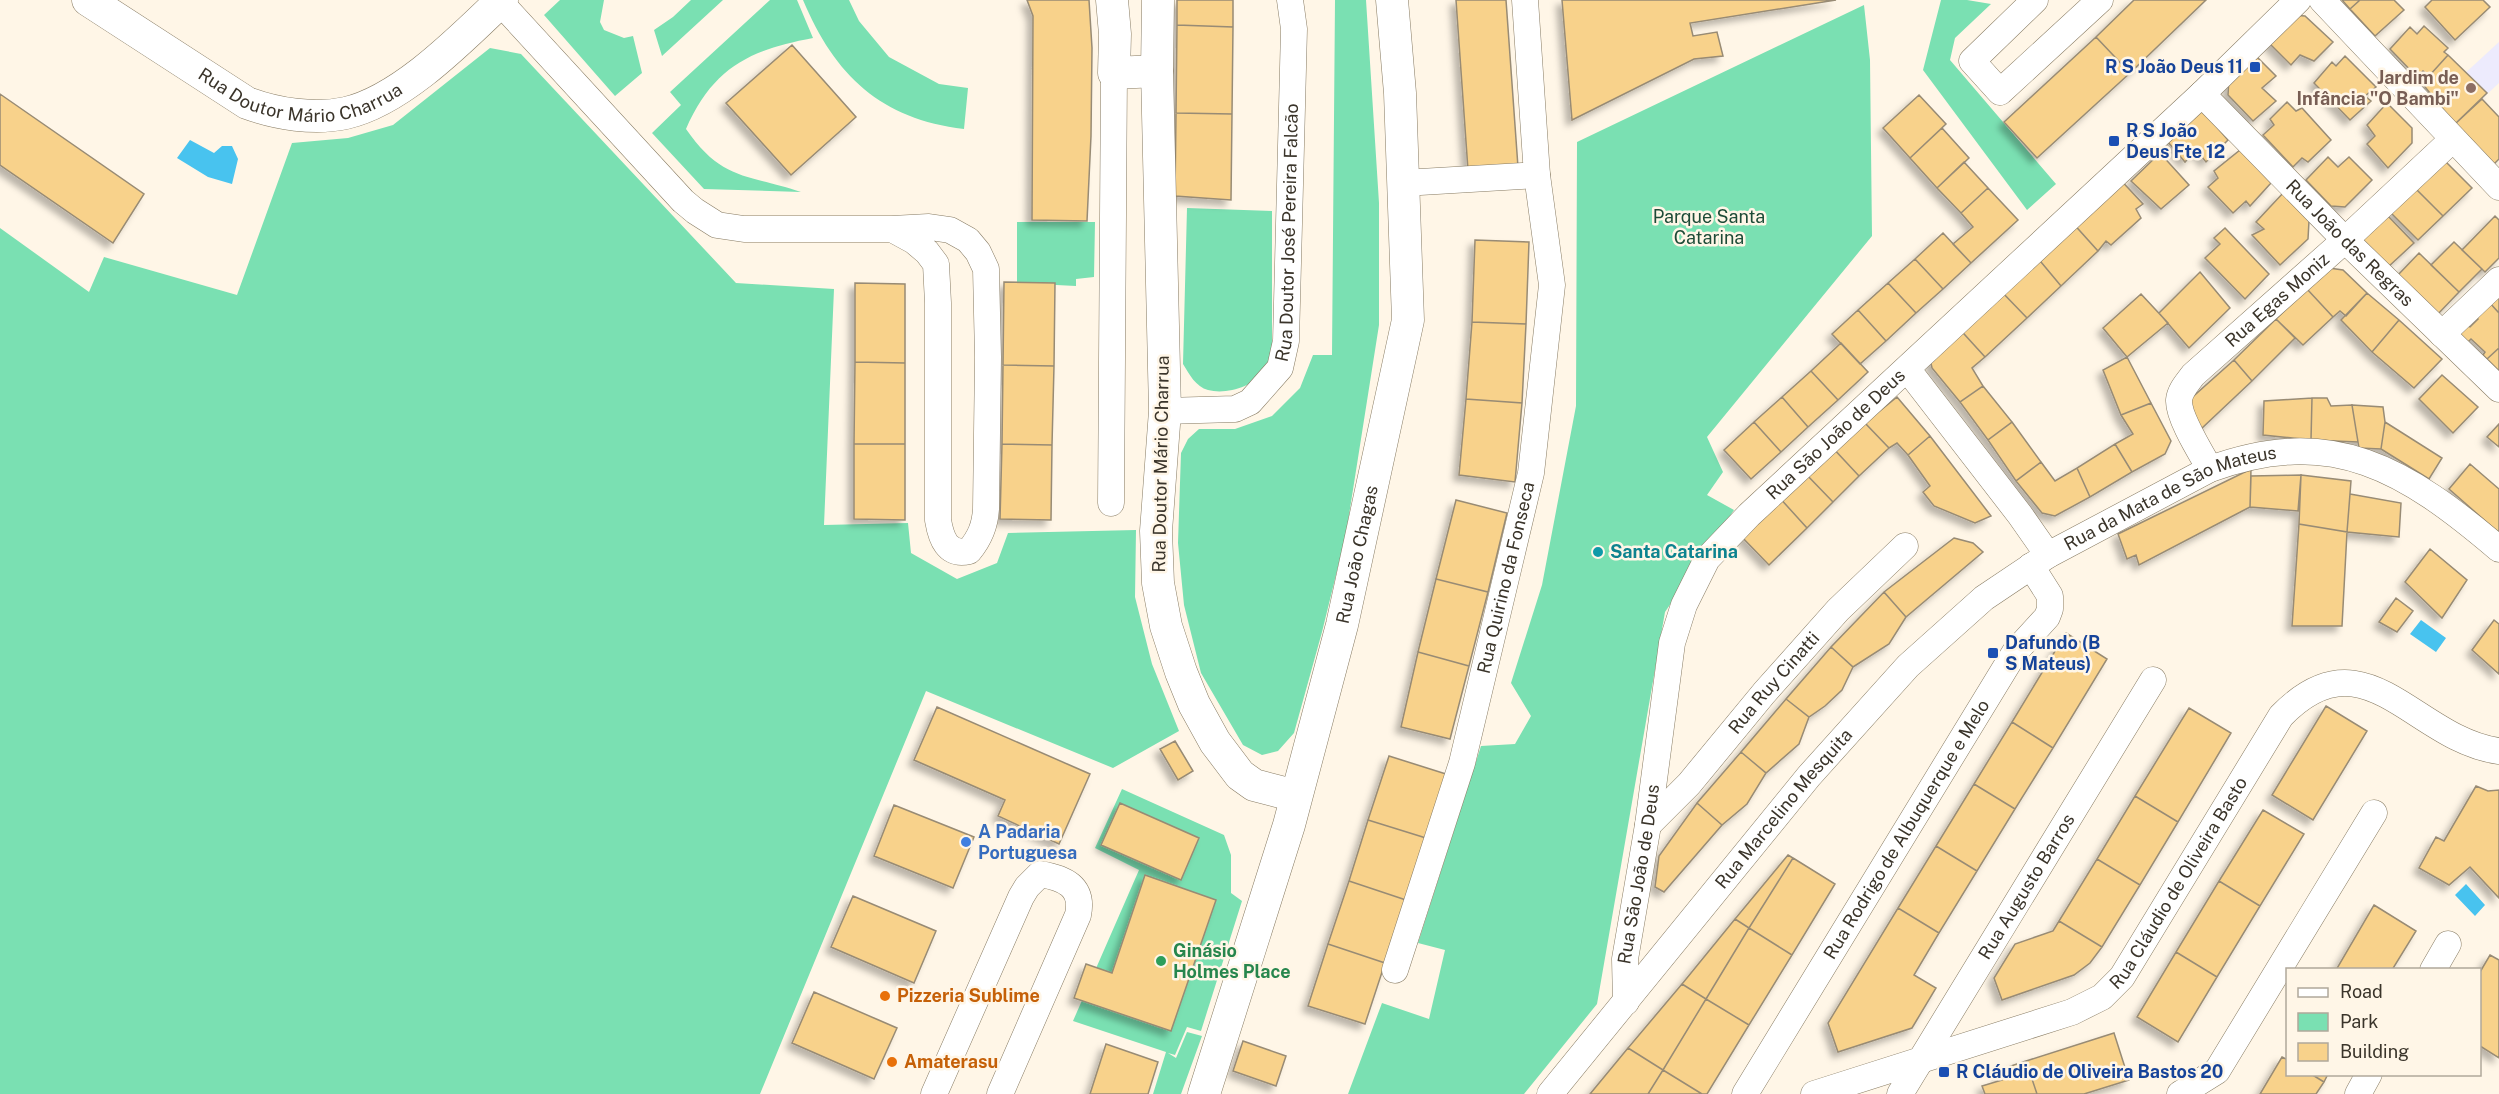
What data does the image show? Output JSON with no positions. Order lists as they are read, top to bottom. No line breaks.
{"streets":{"street":["Rua Doutor Mário Charrua","Rua Doutor José Pereira Falcão","Rua João das Regras","Rua Egas Moniz","Rua São João de Deus","Rua da Mata de São Mateus","Rua João Chagas","Rua Quirino da Fonseca","Rua Ruy Cinatti","Rua Marcelino Mesquita","Rua Rodrigo de Albuquerque e Melo","Rua Cláudio de Oliveira Basto","Rua Augusto Barros"]},"crossings":[["Rua Doutor Mário Charrua","Rua Doutor José Pereira Falcão"],["Rua Doutor Mário Charrua","Rua João Chagas"],["Rua João das Regras","Rua Egas Moniz"],["Rua João das Regras","Rua São João de Deus"],["Rua Egas Moniz","Rua da Mata de São Mateus"],["Rua São João de Deus","Rua da Mata de São Mateus"],["Rua São João de Deus","Rua Ruy Cinatti"],["Rua São João de Deus","Rua Marcelino Mesquita"],["Rua da Mata de São Mateus","Rua Marcelino Mesquita"],["Rua da Mata de São Mateus","Rua Rodrigo de Albuquerque e Melo"],["Rua Marcelino Mesquita","Rua Rodrigo de Albuquerque e Melo"],["Rua Cláudio de Oliveira Basto","Rua Augusto Barros"]],"parks":["Parque Santa Catarina"],"places":{"transit":["R S João Deus 11","R S João Deus Fte 12","Dafundo (B S Mateus)","R Cláudio de Oliveira Bastos 20"],"other":["Jardim de Infância \"O Bambi\"","Santa Catarina","A Padaria Portuguesa","Ginásio Holmes Place","Pizzeria Sublime","Amaterasu"]},"legend":["Road","Park","Building"]}
